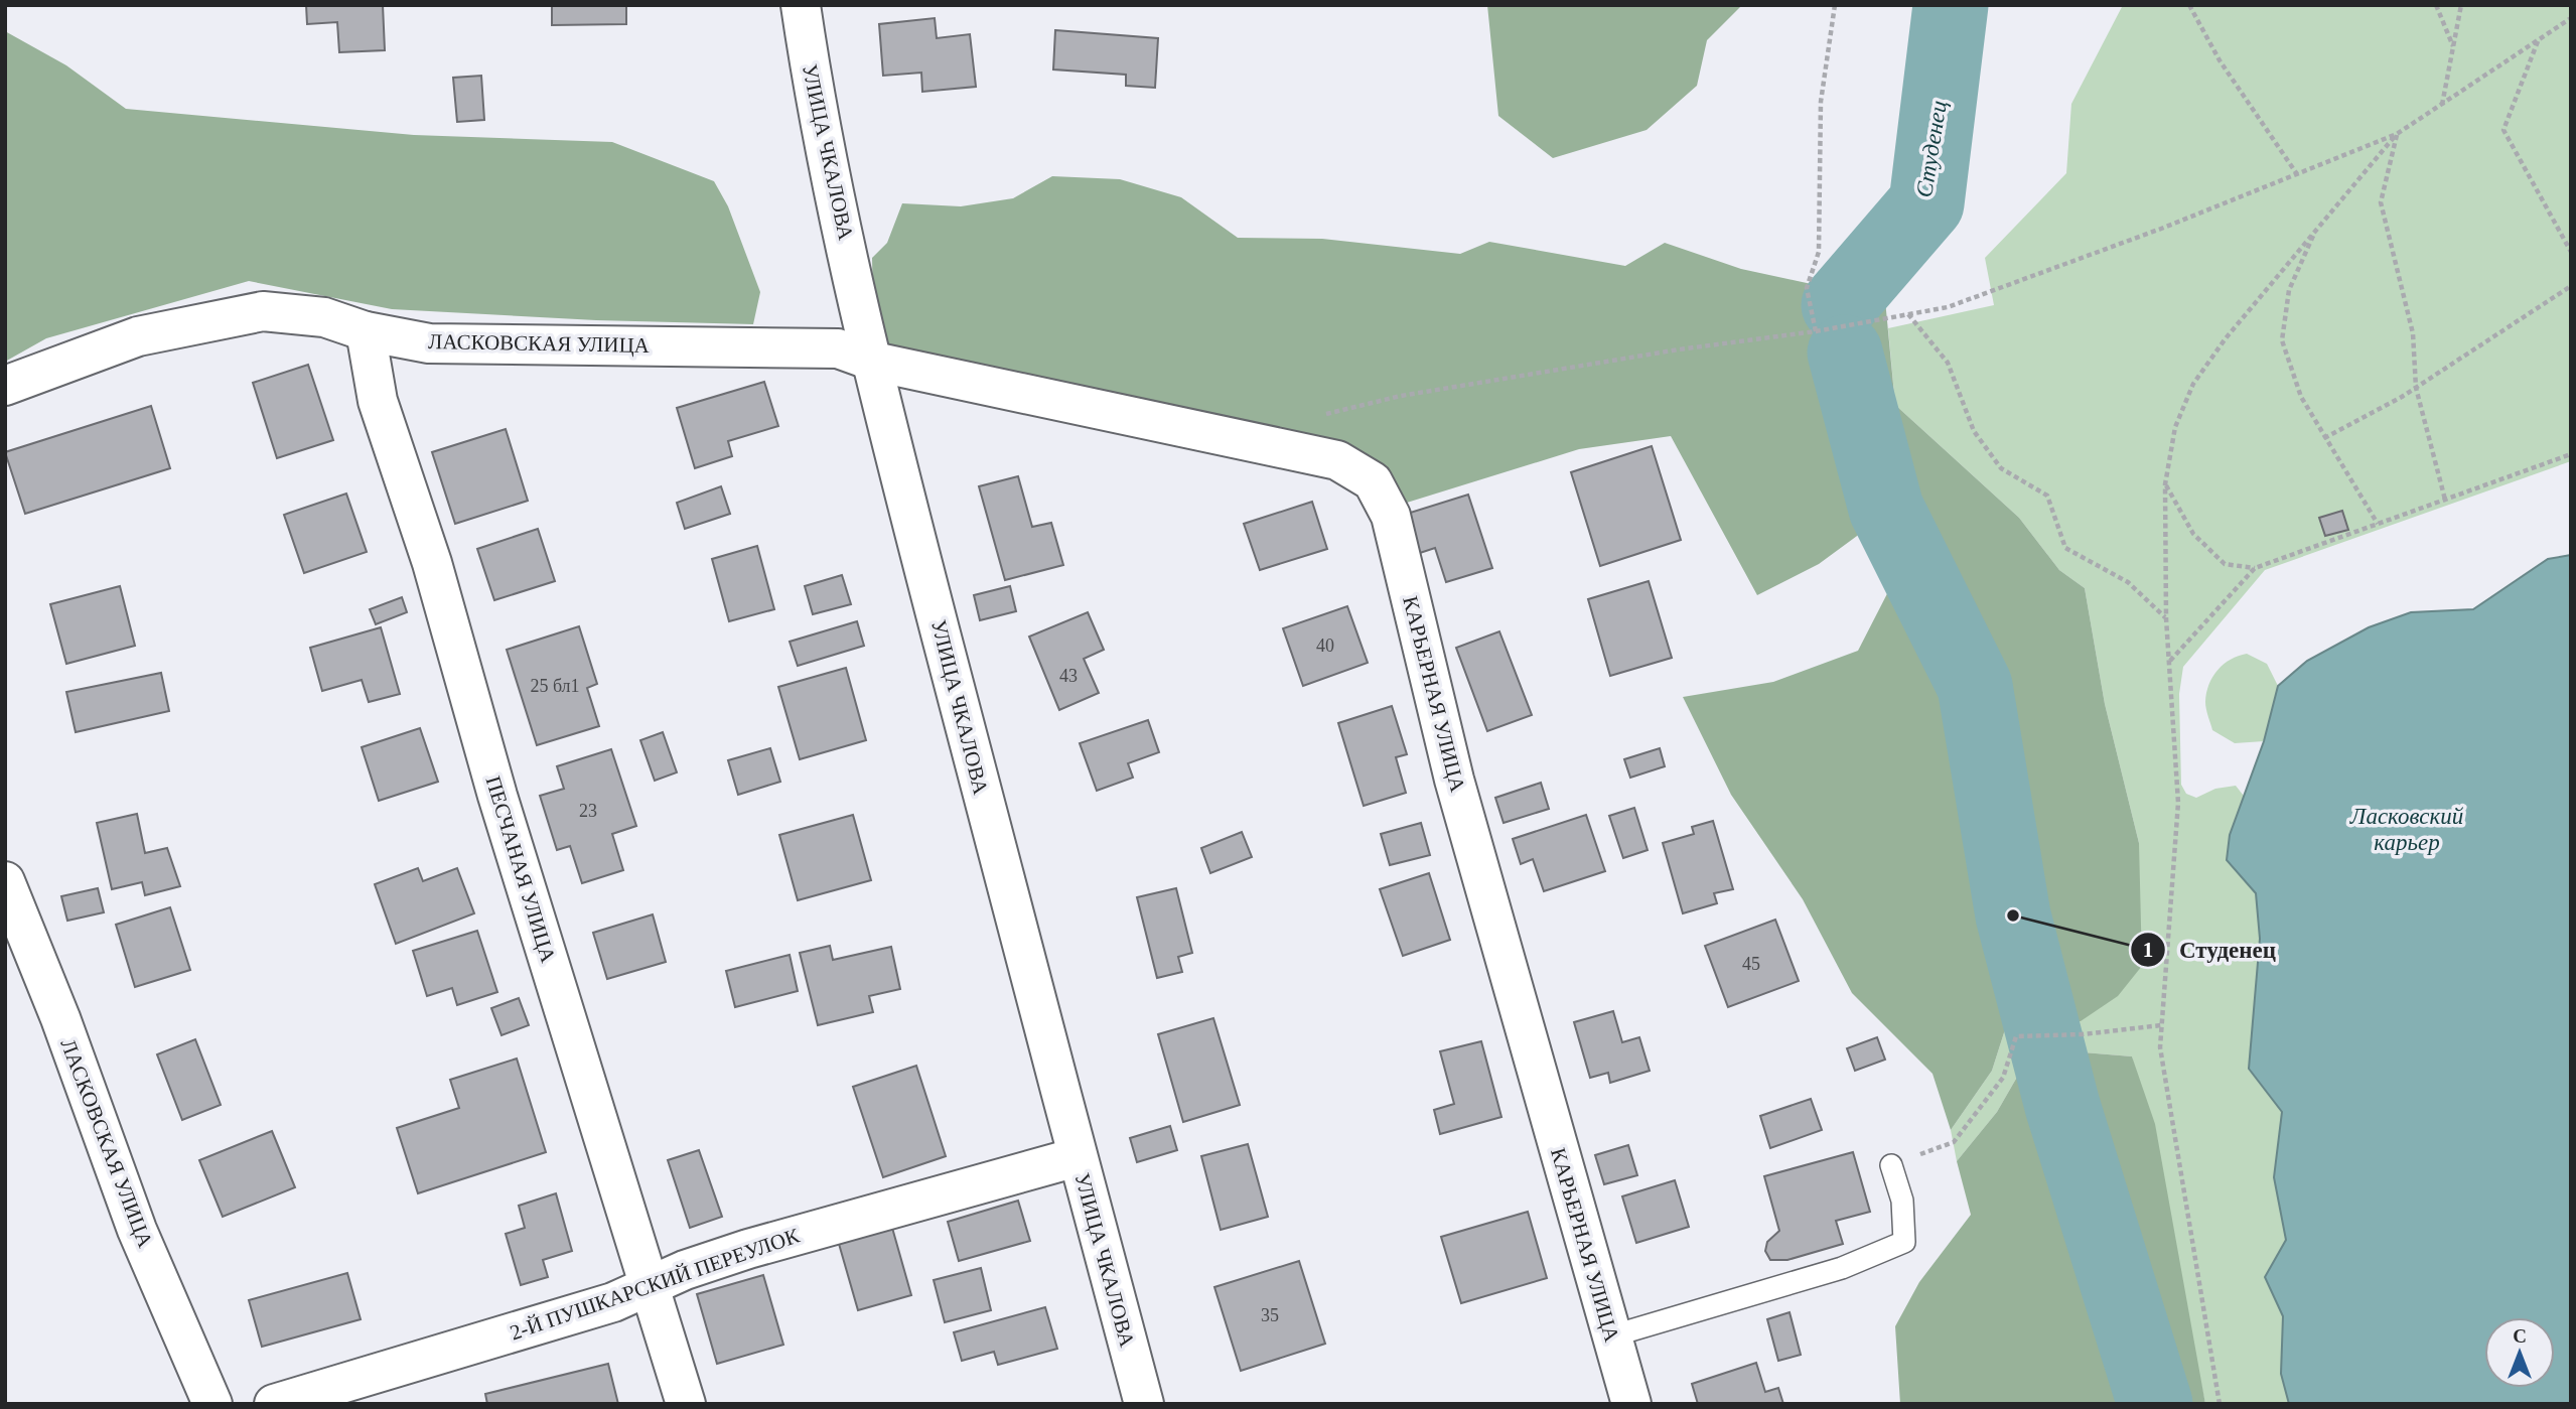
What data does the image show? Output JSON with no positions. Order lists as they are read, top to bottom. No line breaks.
{"streets":{"street":["УЛИЦА ЧКАЛОВА","ЛАСКОВСКАЯ УЛИЦА","КАРЬЕРНАЯ УЛИЦА","ПЕСЧАНАЯ УЛИЦА","2-Й ПУШКАРСКИЙ ПЕРЕУЛОК"]},"crossings":[["УЛИЦА ЧКАЛОВА","ЛАСКОВСКАЯ УЛИЦА"],["УЛИЦА ЧКАЛОВА","КАРЬЕРНАЯ УЛИЦА"],["УЛИЦА ЧКАЛОВА","2-Й ПУШКАРСКИЙ ПЕРЕУЛОК"],["ЛАСКОВСКАЯ УЛИЦА","КАРЬЕРНАЯ УЛИЦА"],["ЛАСКОВСКАЯ УЛИЦА","ПЕСЧАНАЯ УЛИЦА"],["ПЕСЧАНАЯ УЛИЦА","2-Й ПУШКАРСКИЙ ПЕРЕУЛОК"]],"water":["Студенец","Ласковский карьер"],"places":["Студенец"],"house_numbers":["40","43","25 бл1","23","45","35"],"north":"top"}
